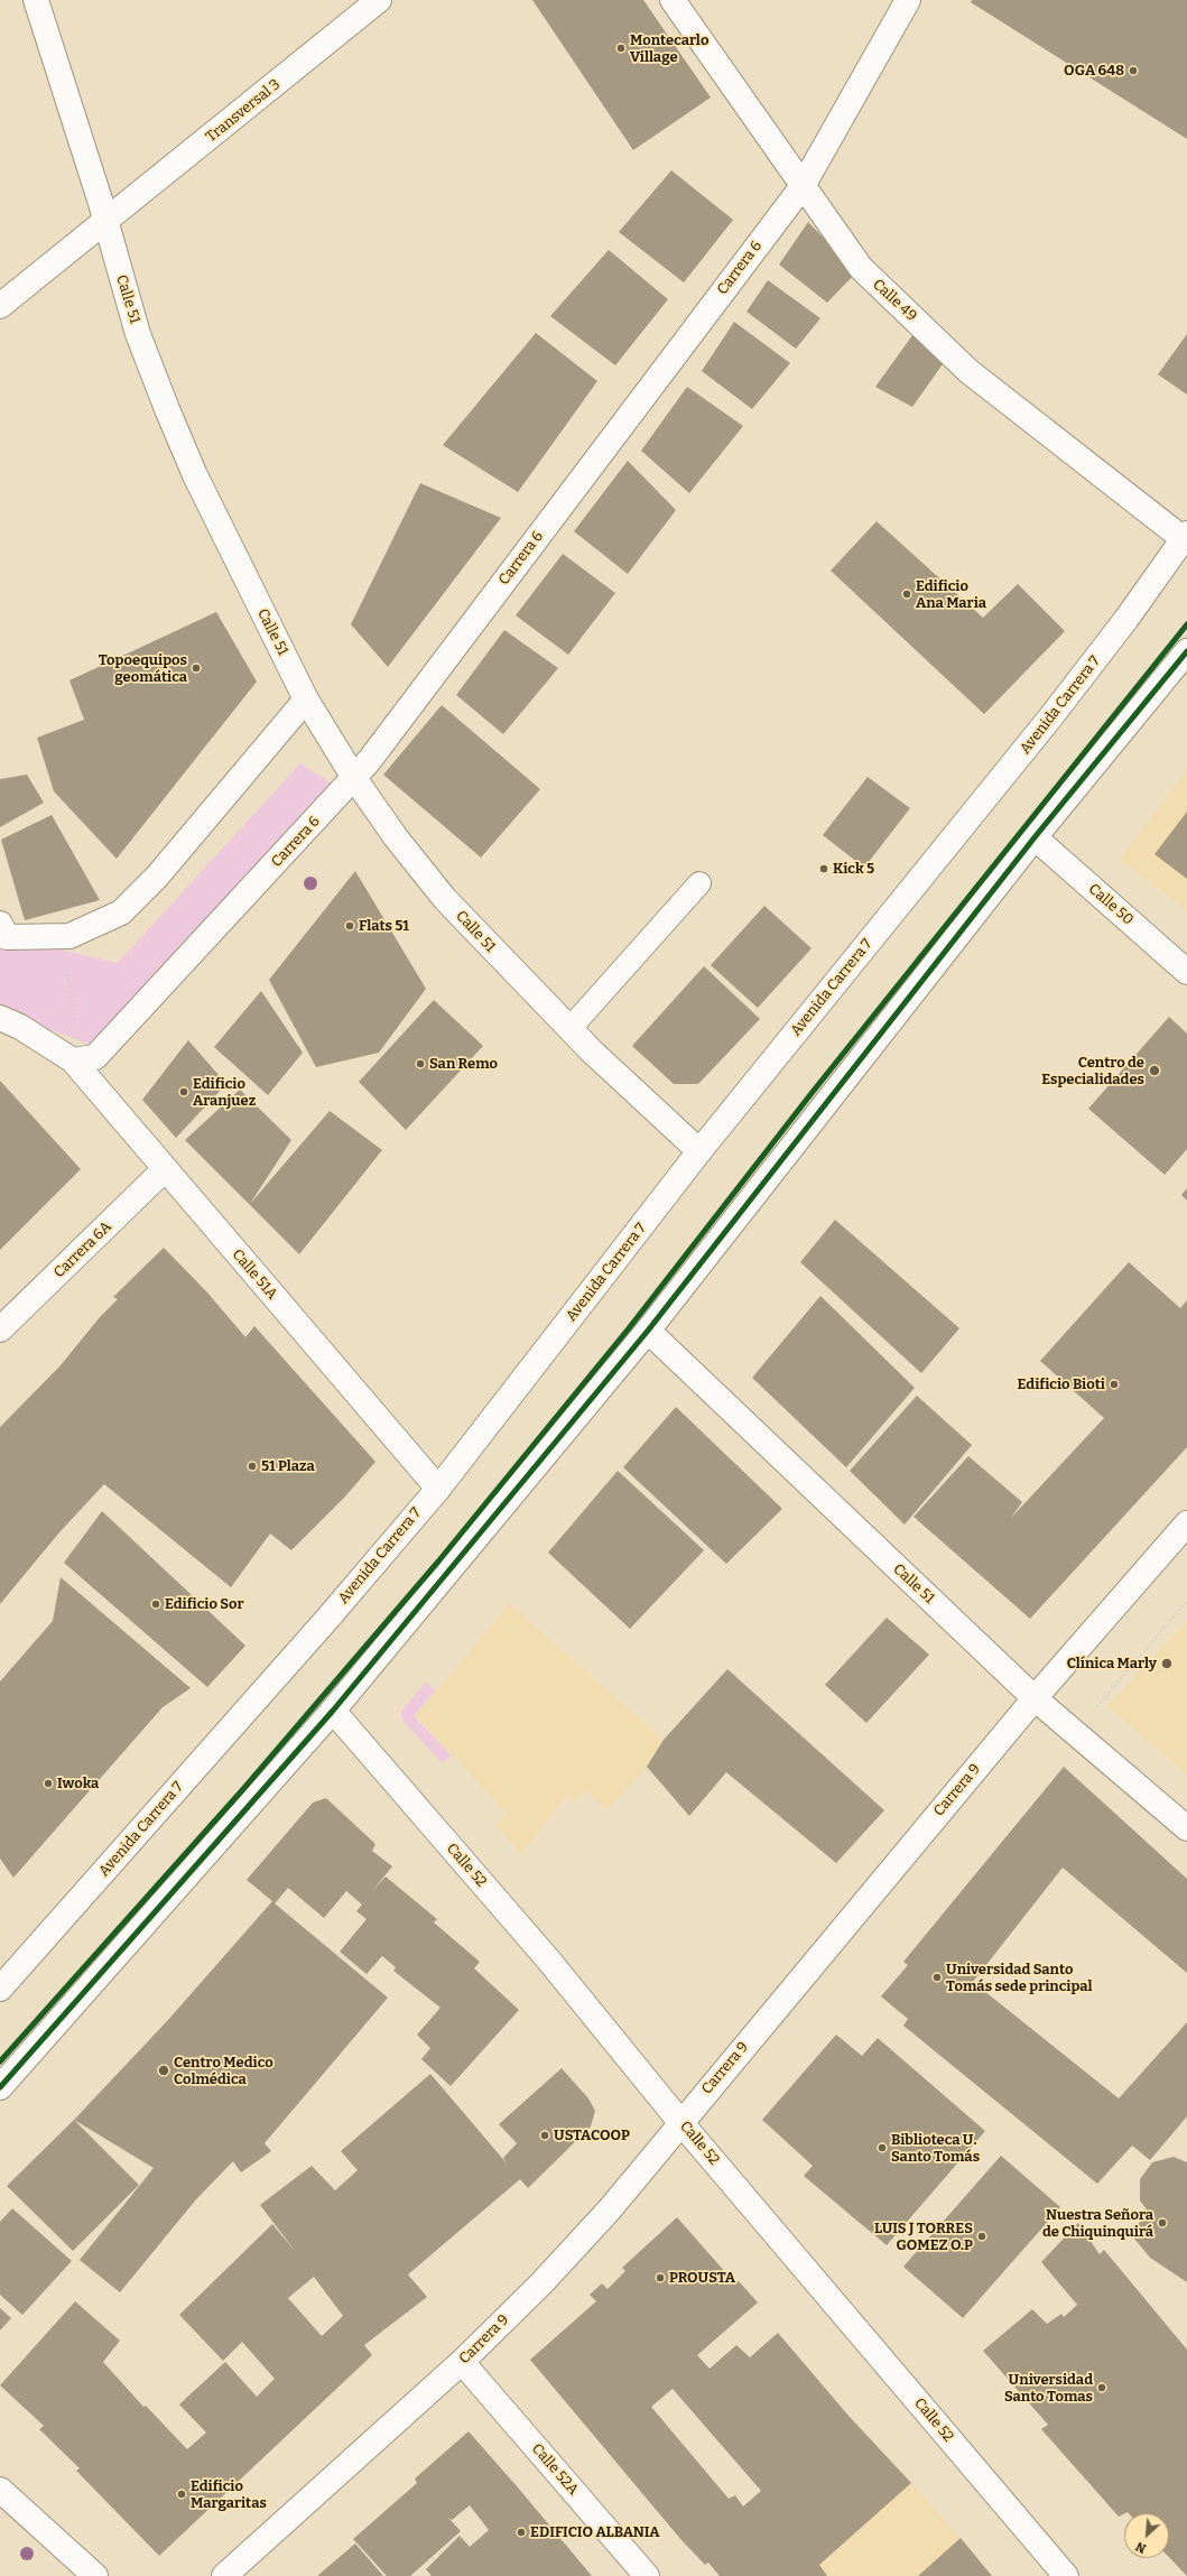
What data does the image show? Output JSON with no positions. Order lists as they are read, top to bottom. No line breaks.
{"streets":{"street":["Transversal 3","Carrera 6","Calle 51","Calle 49","Avenida Carrera 7","Calle 50","Carrera 6A","Calle 51A","Carrera 9","Calle 52","Calle 52A"]},"crossings":[["Transversal 3","Calle 51"],["Carrera 6","Calle 51"],["Carrera 6","Calle 49"],["Carrera 6","Calle 51A"],["Calle 51","Avenida Carrera 7"],["Calle 51","Carrera 9"],["Calle 49","Avenida Carrera 7"],["Avenida Carrera 7","Calle 51A"],["Carrera 6A","Calle 51A"],["Carrera 9","Calle 52"],["Carrera 9","Calle 52A"]],"places":["Montecarlo Village","OGA 648","Edificio Ana Maria","Topoequipos geomática","Kick 5","Flats 51","San Remo","Centro de Especialidades","Edificio Aranjuez","Edificio Bioti","51 Plaza","Edificio Sor","Clínica Marly","Iwoka","Universidad Santo Tomás sede principal","Centro Medico Colmédica","USTACOOP","Biblioteca U. Santo Tomás","Nuestra Señora de Chiquinquirá","LUIS J TORRES GOMEZ O.P","PROUSTA","Universidad Santo Tomas","Edificio Margaritas","EDIFICIO ALBANIA"],"north":"bottom left"}
